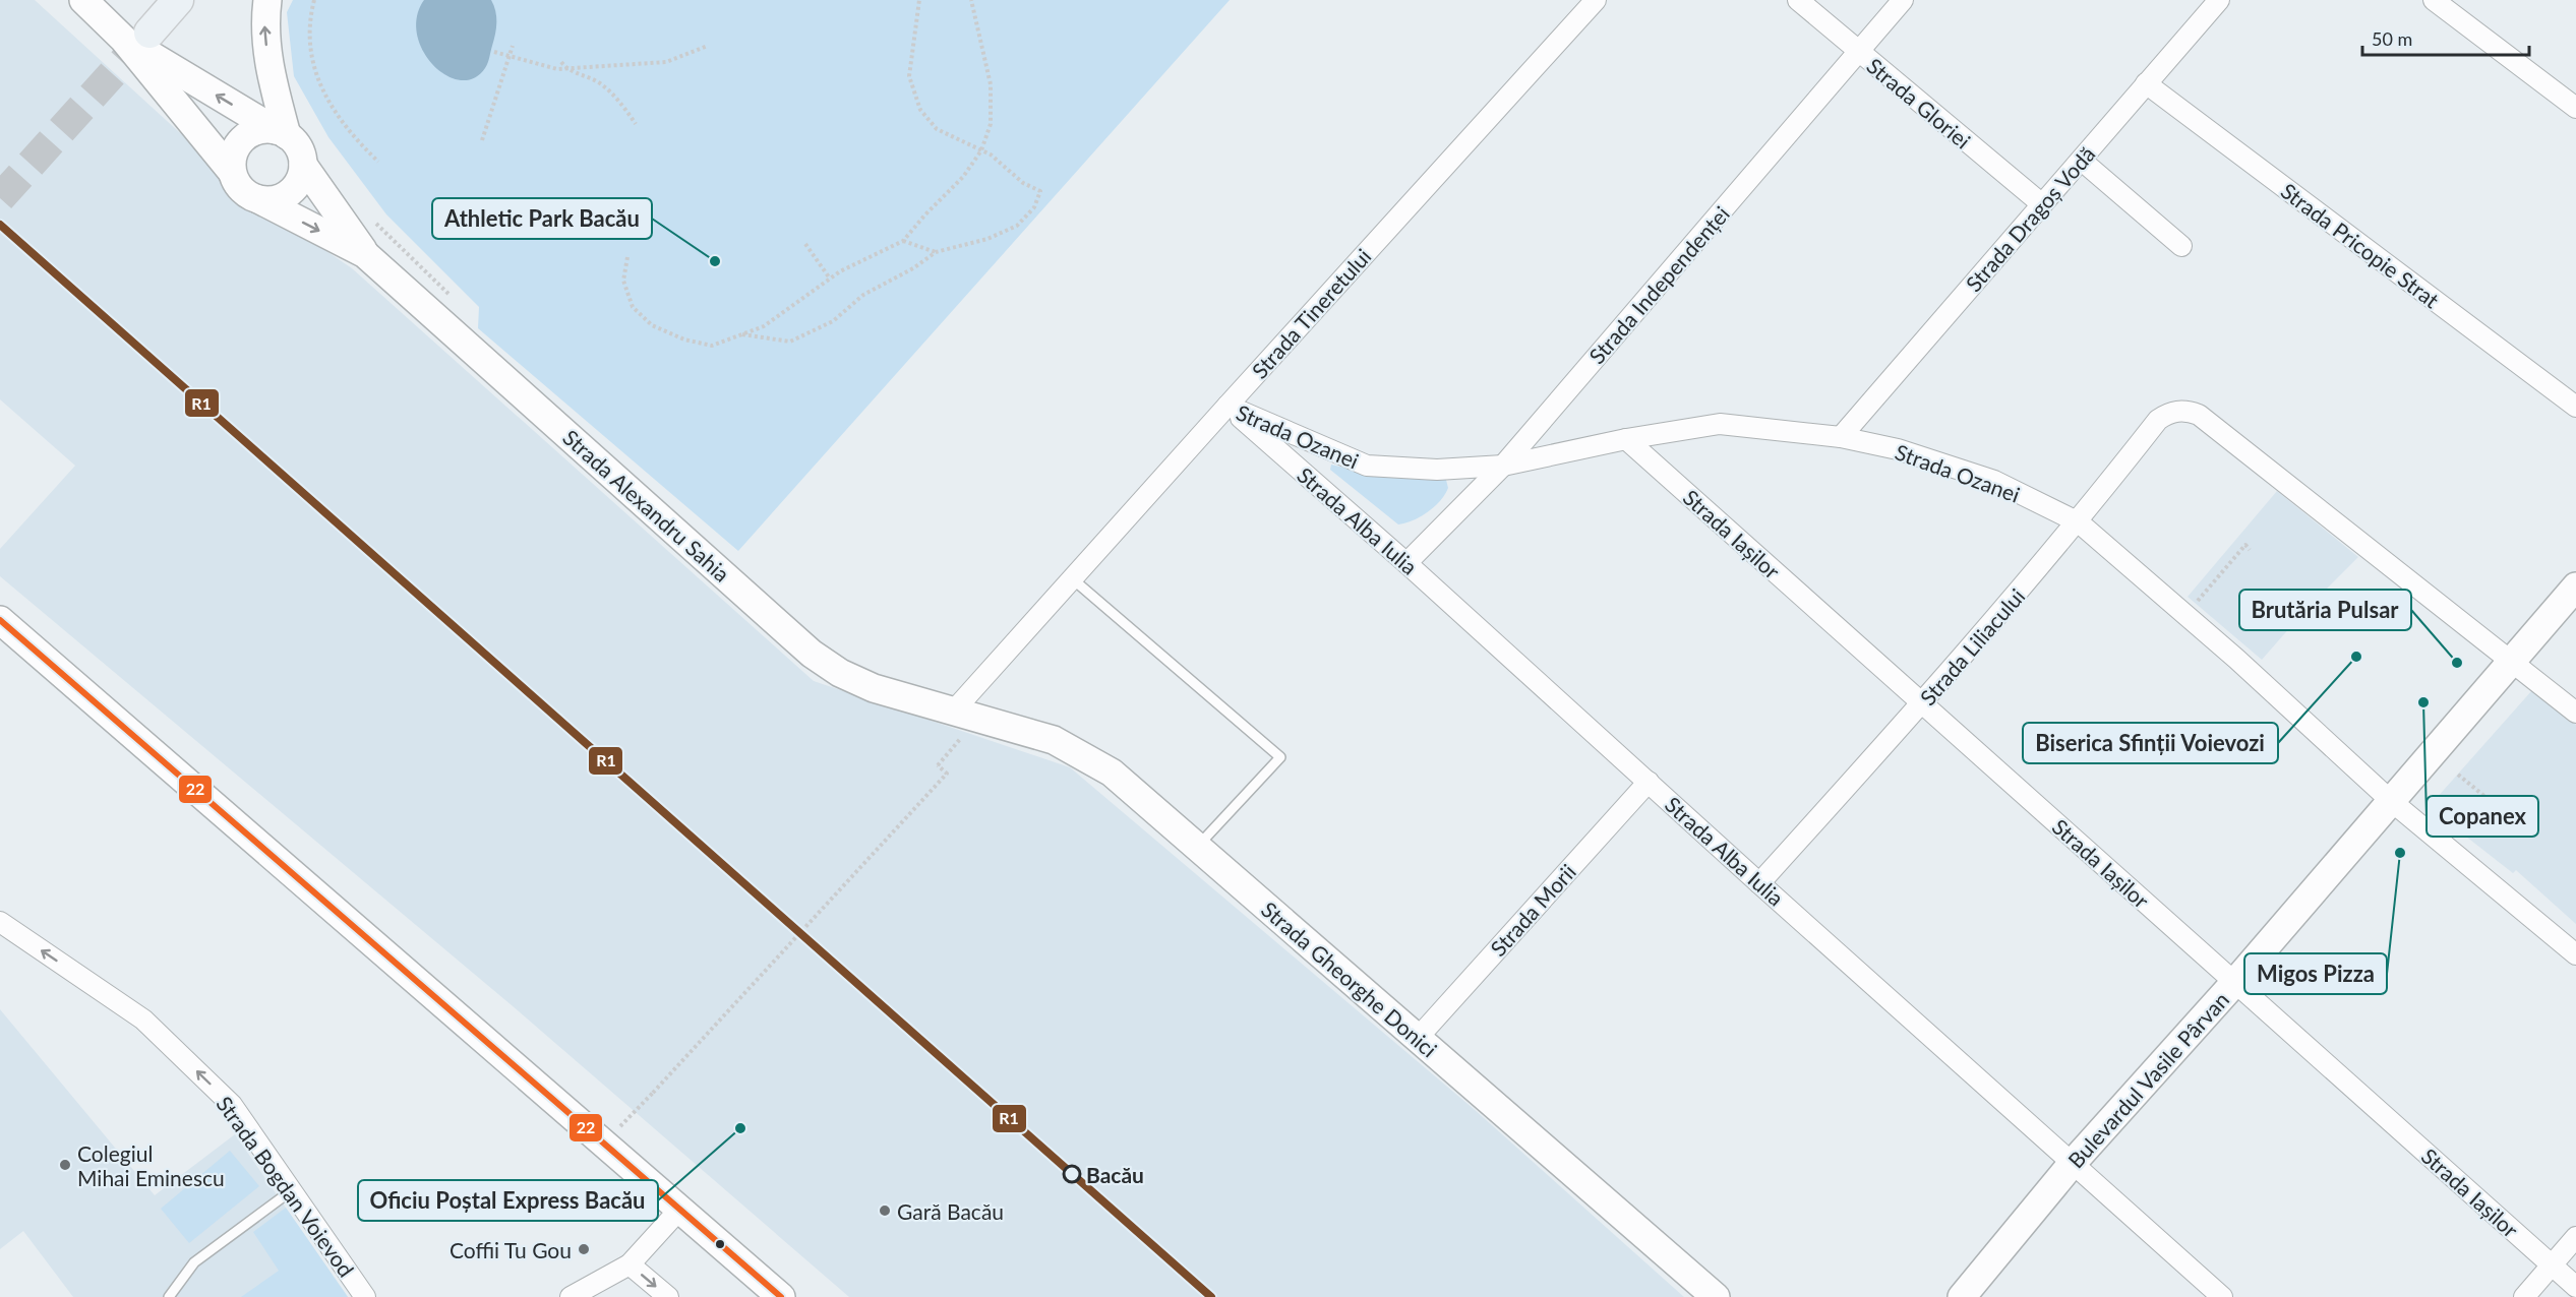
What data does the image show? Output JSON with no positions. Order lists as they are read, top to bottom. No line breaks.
{"streets":{"street":["Strada Gloriei","Strada Dragoș Vodă","Strada Pricopie Strat","Strada Independenței","Strada Tineretului","Strada Ozanei","Strada Alexandru Sahia","Strada Alba Iulia","Strada Iașilor","Strada Liliacului","Strada Morii","Strada Gheorghe Donici","Bulevardul Vasile Pârvan","Strada Bogdan Voievod"]},"crossings":[["Strada Gloriei","Strada Dragoș Vodă"],["Strada Gloriei","Strada Independenței"],["Strada Dragoș Vodă","Strada Pricopie Strat"],["Strada Dragoș Vodă","Strada Ozanei"],["Strada Independenței","Strada Ozanei"],["Strada Independenței","Strada Alba Iulia"],["Strada Tineretului","Strada Ozanei"],["Strada Tineretului","Strada Alexandru Sahia"],["Strada Tineretului","Strada Alba Iulia"],["Strada Tineretului","Strada Gheorghe Donici"],["Strada Ozanei","Strada Alba Iulia"],["Strada Ozanei","Strada Iașilor"],["Strada Ozanei","Strada Liliacului"],["Strada Ozanei","Bulevardul Vasile Pârvan"],["Strada Alexandru Sahia","Strada Gheorghe Donici"],["Strada Alba Iulia","Strada Liliacului"],["Strada Alba Iulia","Strada Morii"],["Strada Alba Iulia","Bulevardul Vasile Pârvan"],["Strada Iașilor","Strada Liliacului"],["Strada Iașilor","Bulevardul Vasile Pârvan"],["Strada Liliacului","Bulevardul Vasile Pârvan"],["Strada Morii","Strada Gheorghe Donici"]],"one_way":["Strada Bogdan Voievod"],"places":["Athletic Park Bacău","Biserica Sfinții Voievozi","Brutăria Pulsar","Copanex","Migos Pizza","Oficiu Poștal Express Bacău","Colegiul Mihai Eminescu","Bacău","Gară Bacău","Coffii Tu Gou"],"lines":["transit line R1","transit line 22"],"scale_bar":"50 m"}
